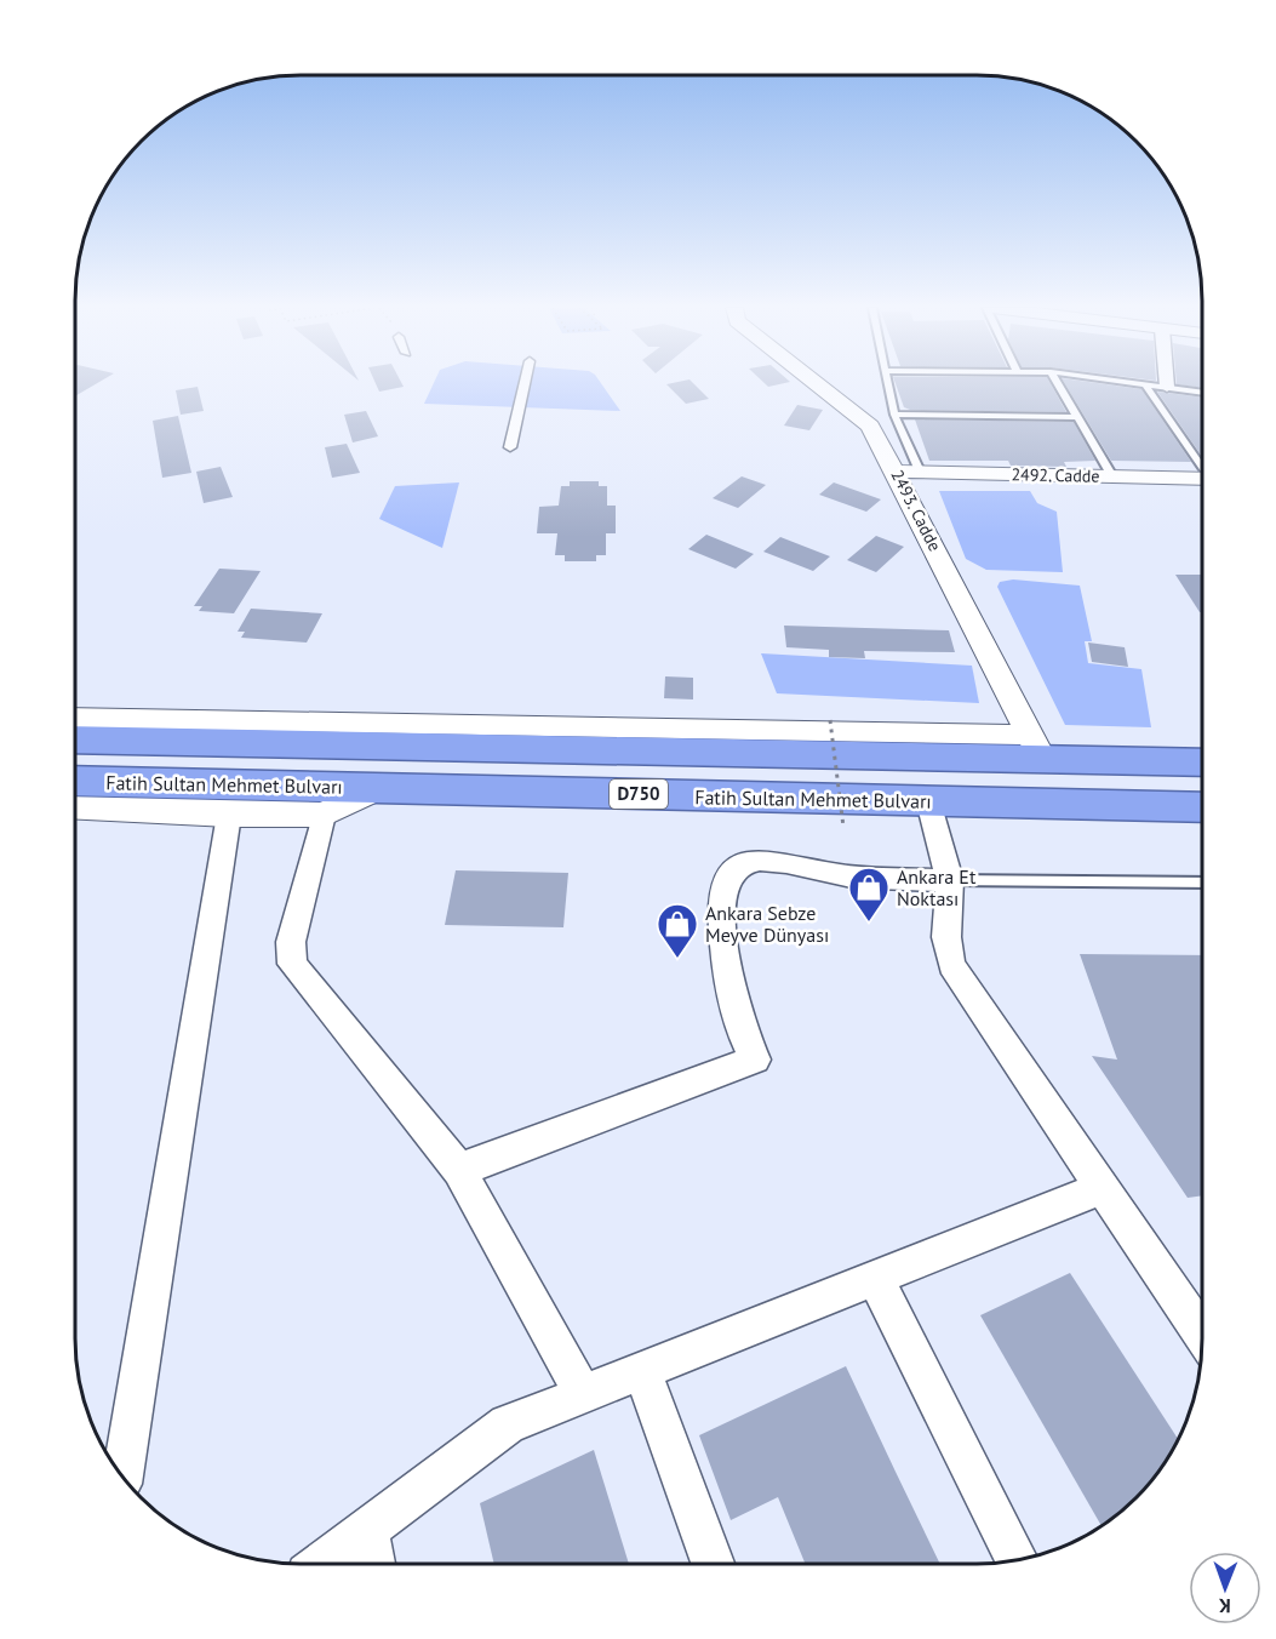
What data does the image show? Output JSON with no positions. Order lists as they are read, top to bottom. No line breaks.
{"streets":{"highway":["Fatih Sultan Mehmet Bulvarı","D750"],"street":["2492. Cadde","2493. Cadde"]},"crossings":[["2492. Cadde","2493. Cadde"],["2493. Cadde","Fatih Sultan Mehmet Bulvarı"]],"places":{"shop":["Ankara Et Noktası","Ankara Sebze Meyve Dünyası"]},"north":"bottom"}
